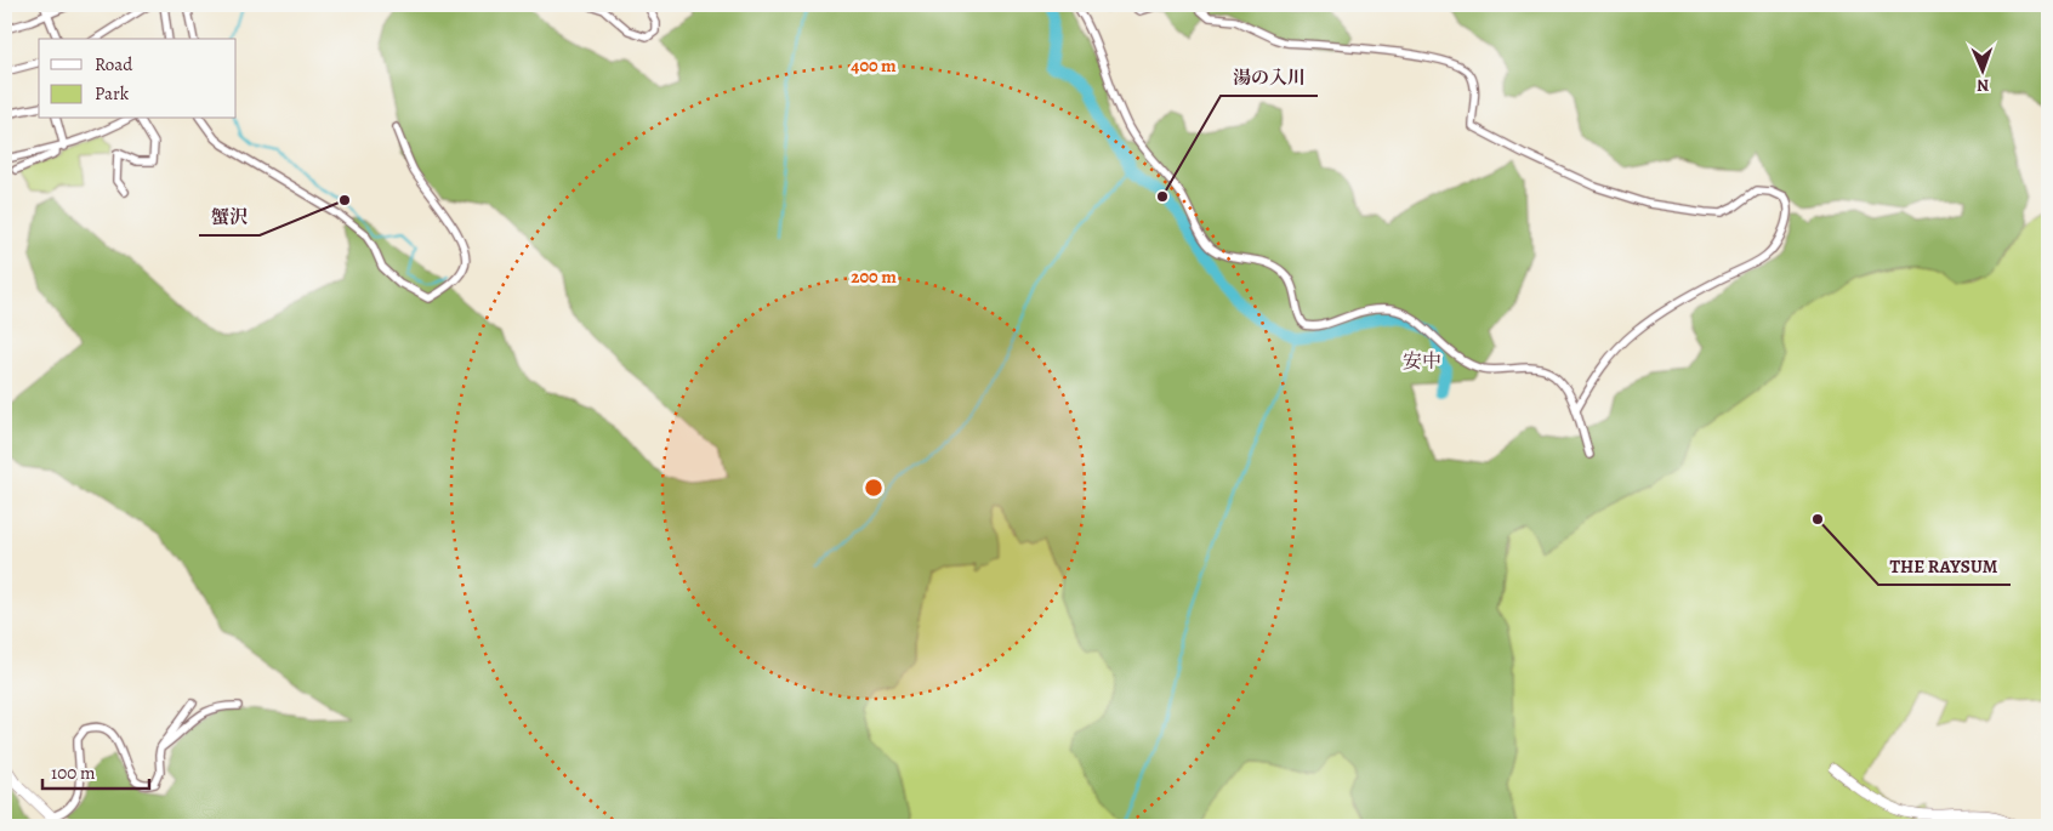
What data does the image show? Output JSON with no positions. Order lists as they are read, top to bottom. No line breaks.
{"districts":["安中"],"places":["湯の入川","蟹沢","THE RAYSUM"],"legend":["Road","Park"],"scale_bar":"100 m","north":"bottom","rings":["400 m","200 m"]}
